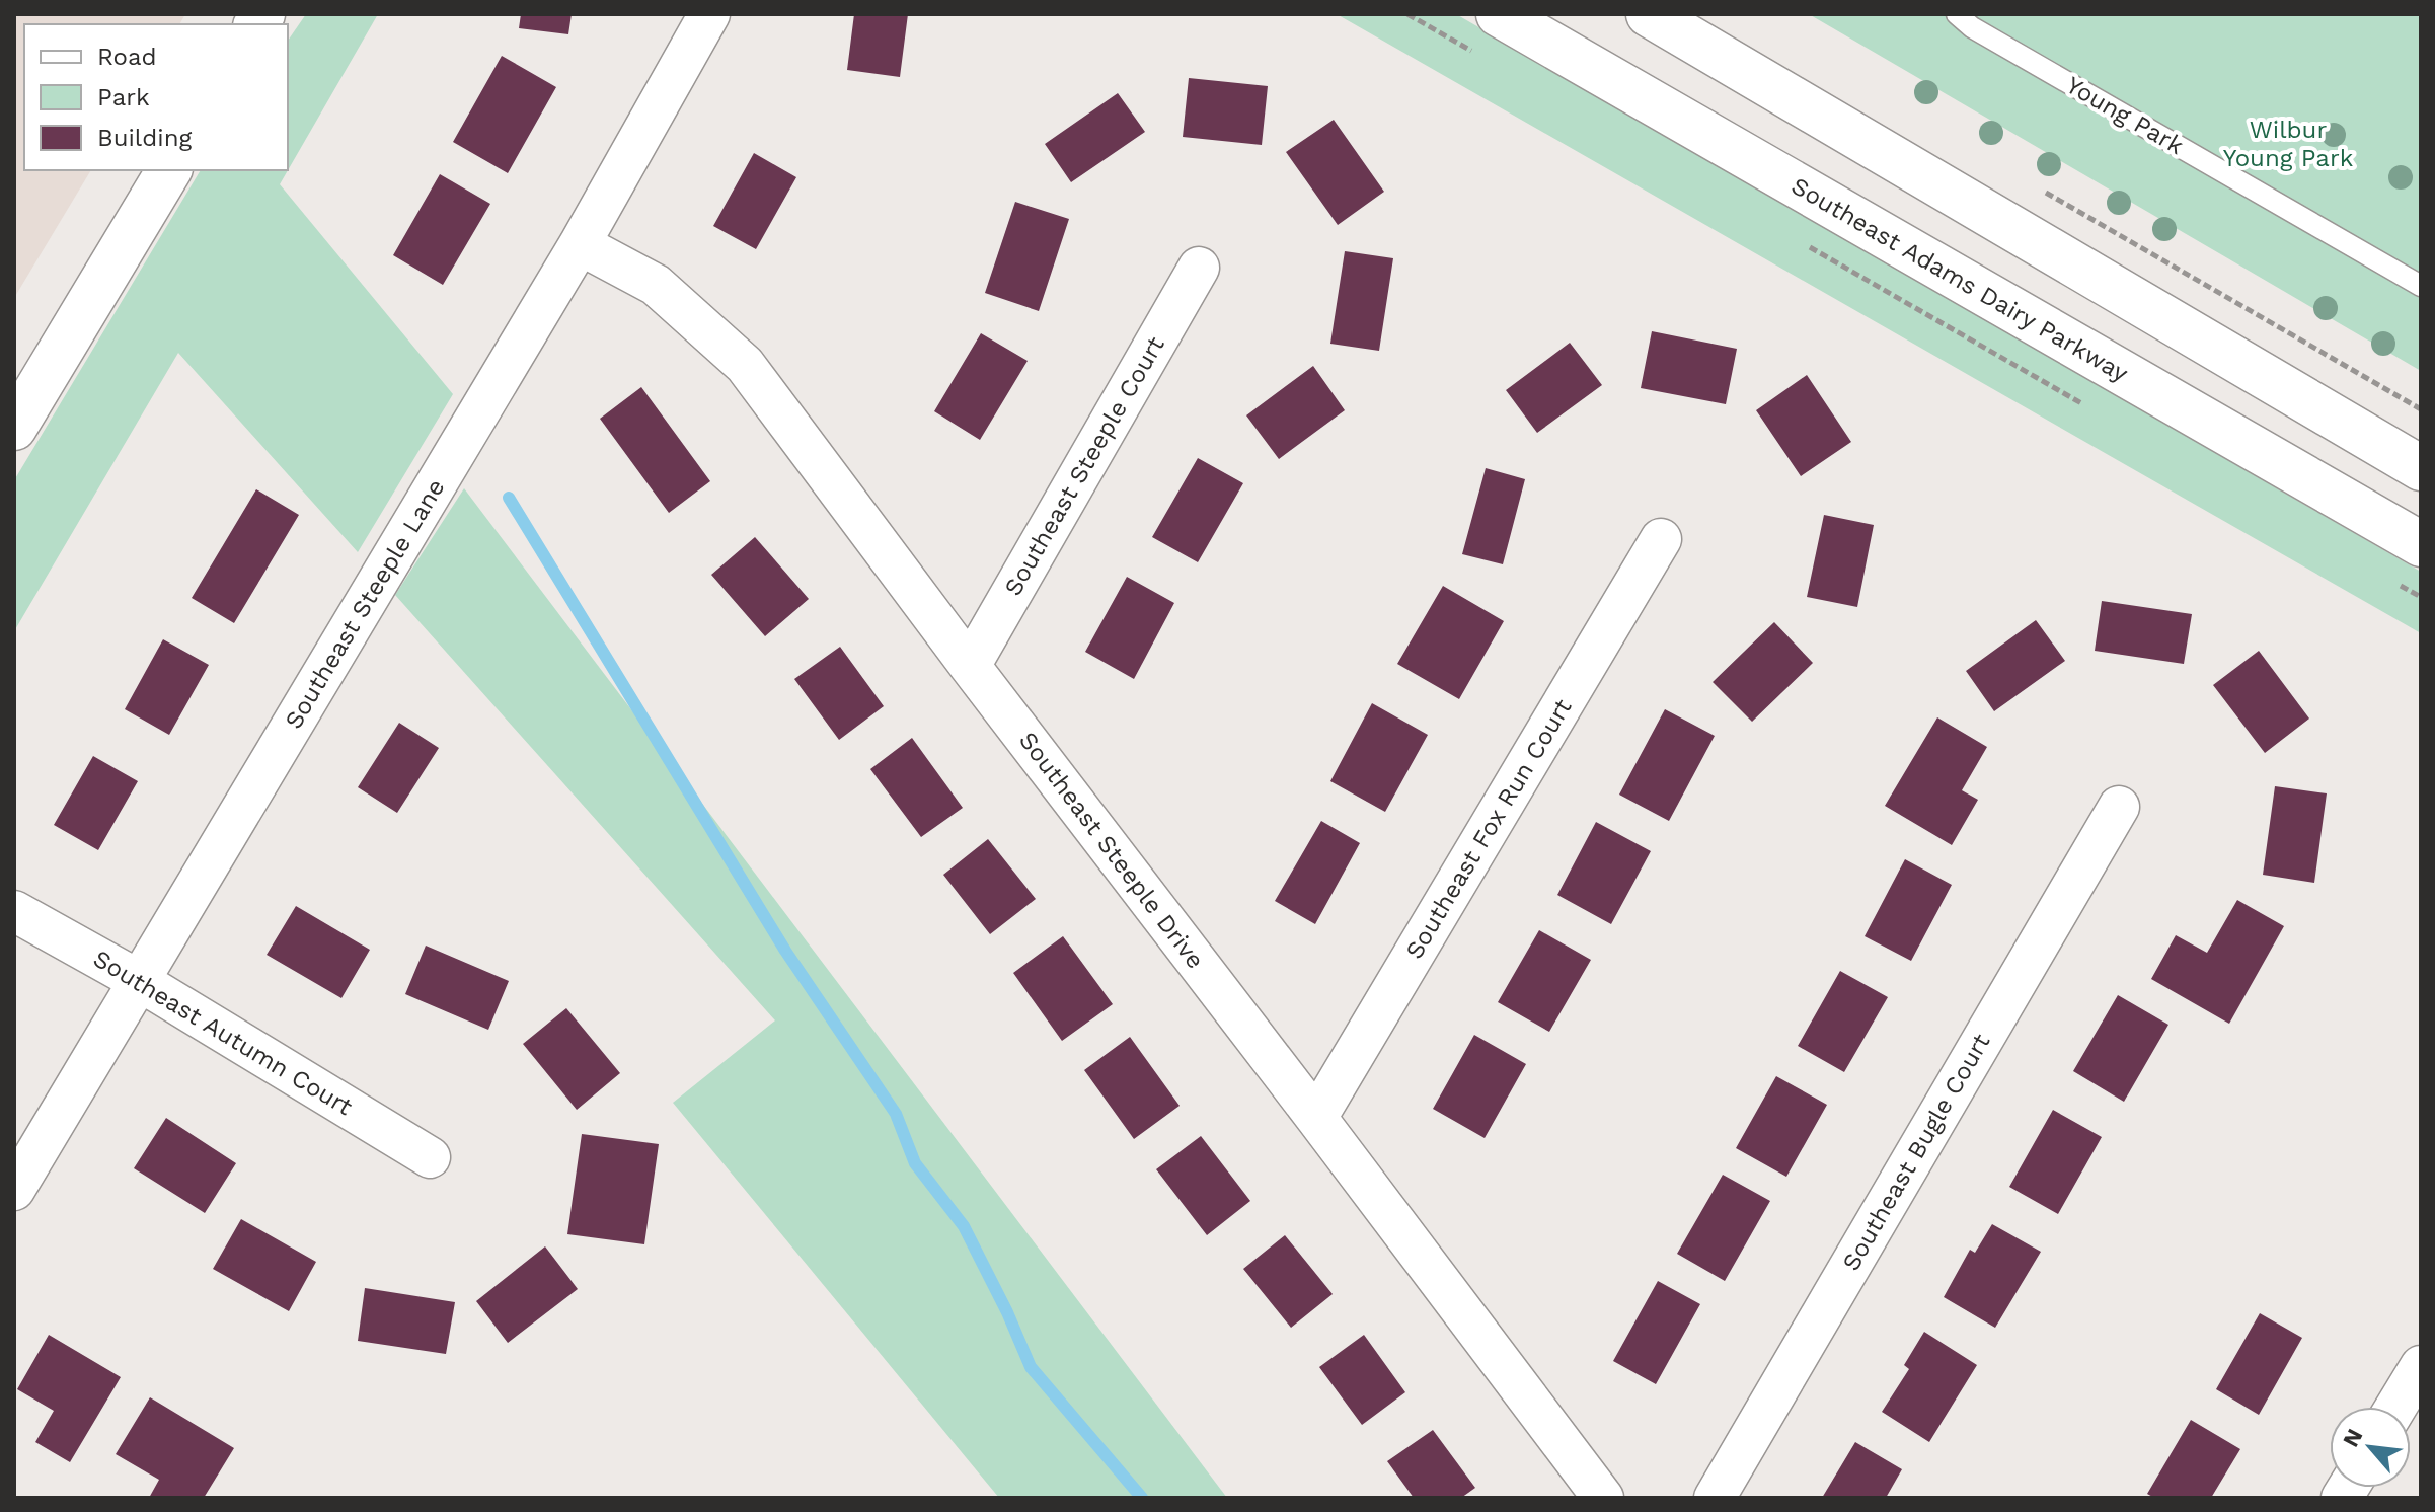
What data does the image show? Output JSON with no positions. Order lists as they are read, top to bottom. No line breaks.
{"streets":{"main road":["Southeast Adams Dairy Parkway"],"street":["Southeast Steeple Court","Southeast Steeple Lane","Southeast Fox Run Court","Southeast Steeple Drive","Southeast Autumn Court","Southeast Bugle Court"],"lane":["Young Park"]},"crossings":[["Southeast Steeple Court","Southeast Steeple Drive"],["Southeast Steeple Lane","Southeast Steeple Drive"],["Southeast Steeple Lane","Southeast Autumn Court"],["Southeast Fox Run Court","Southeast Steeple Drive"]],"parks":["Wilbur Young Park"],"legend":["Road","Park","Building"],"north":"top left"}
